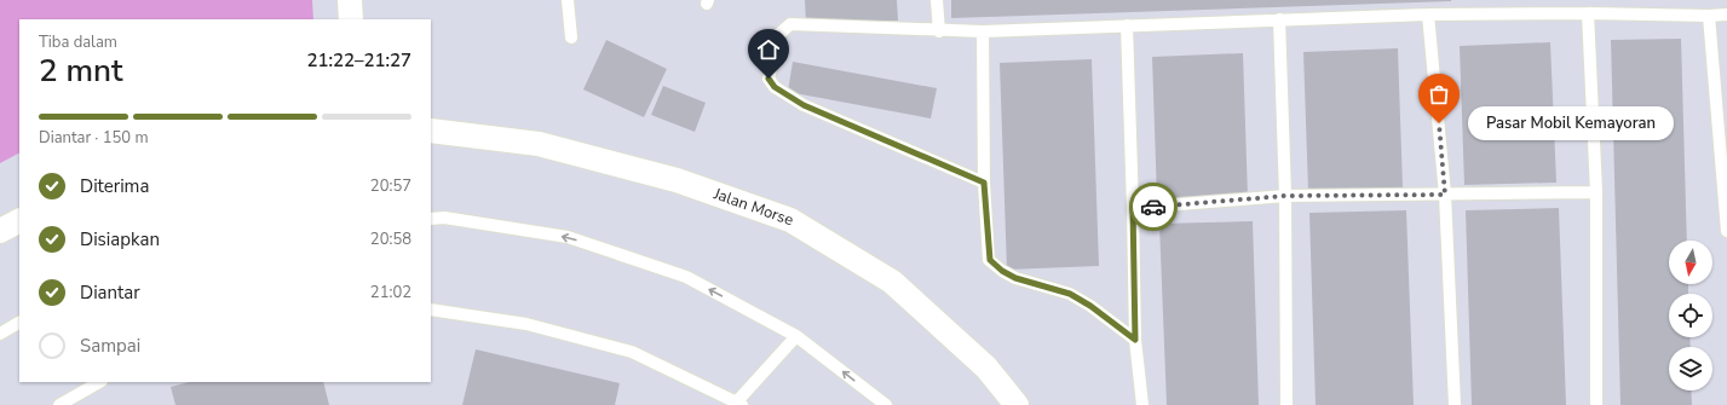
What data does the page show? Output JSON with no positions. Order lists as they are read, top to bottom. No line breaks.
{"streets":{"street":["Jalan Morse"]},"places":["Pasar Mobil Kemayoran"],"north":"bottom","page":{"heading":["2 mnt","Tiba dalam","21:22–21:27"],"bar":"Diantar · 150 m","bubble":"Pasar Mobil Kemayoran","list":[["Diterima","20:57"],["Disiapkan","20:58"],["Diantar","21:02"],"Sampai"]}}
